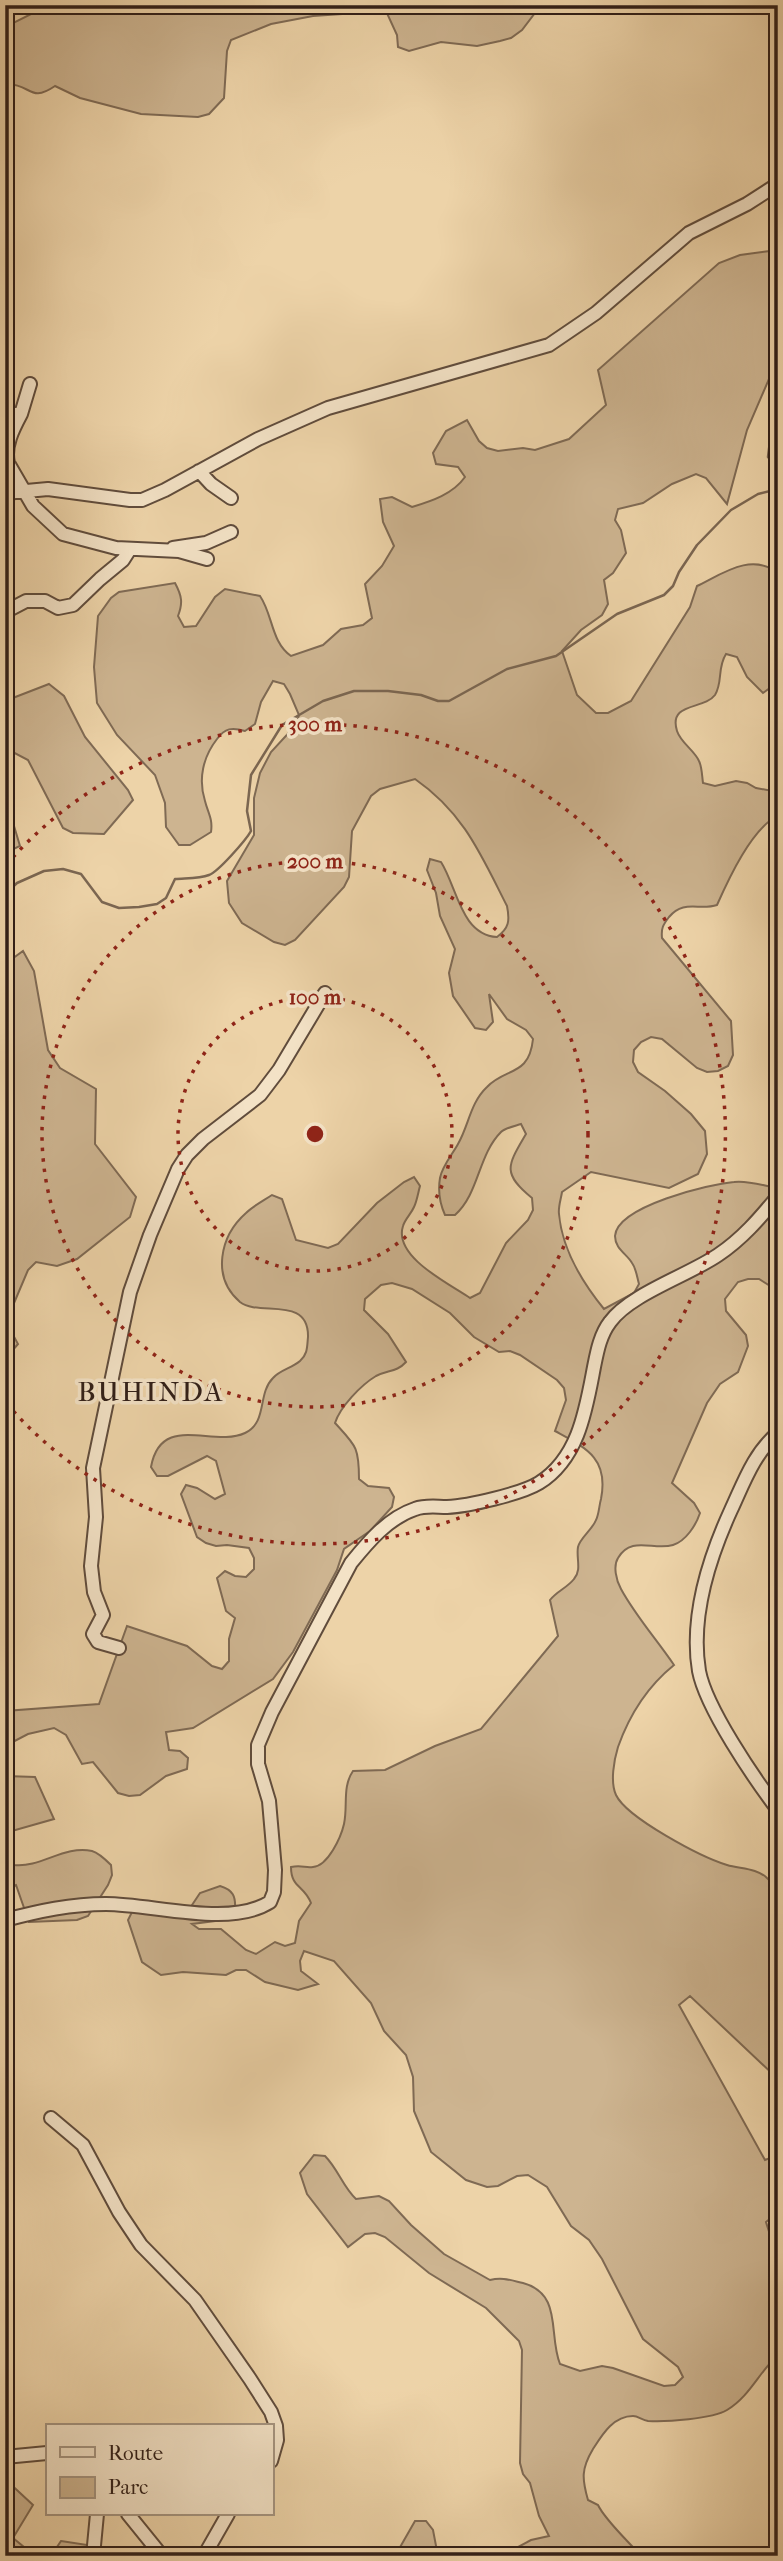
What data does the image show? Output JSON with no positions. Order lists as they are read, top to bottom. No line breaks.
{"districts":["BUHINDA"],"legend":["Route","Parc"],"rings":["300 m","200 m","100 m"]}
